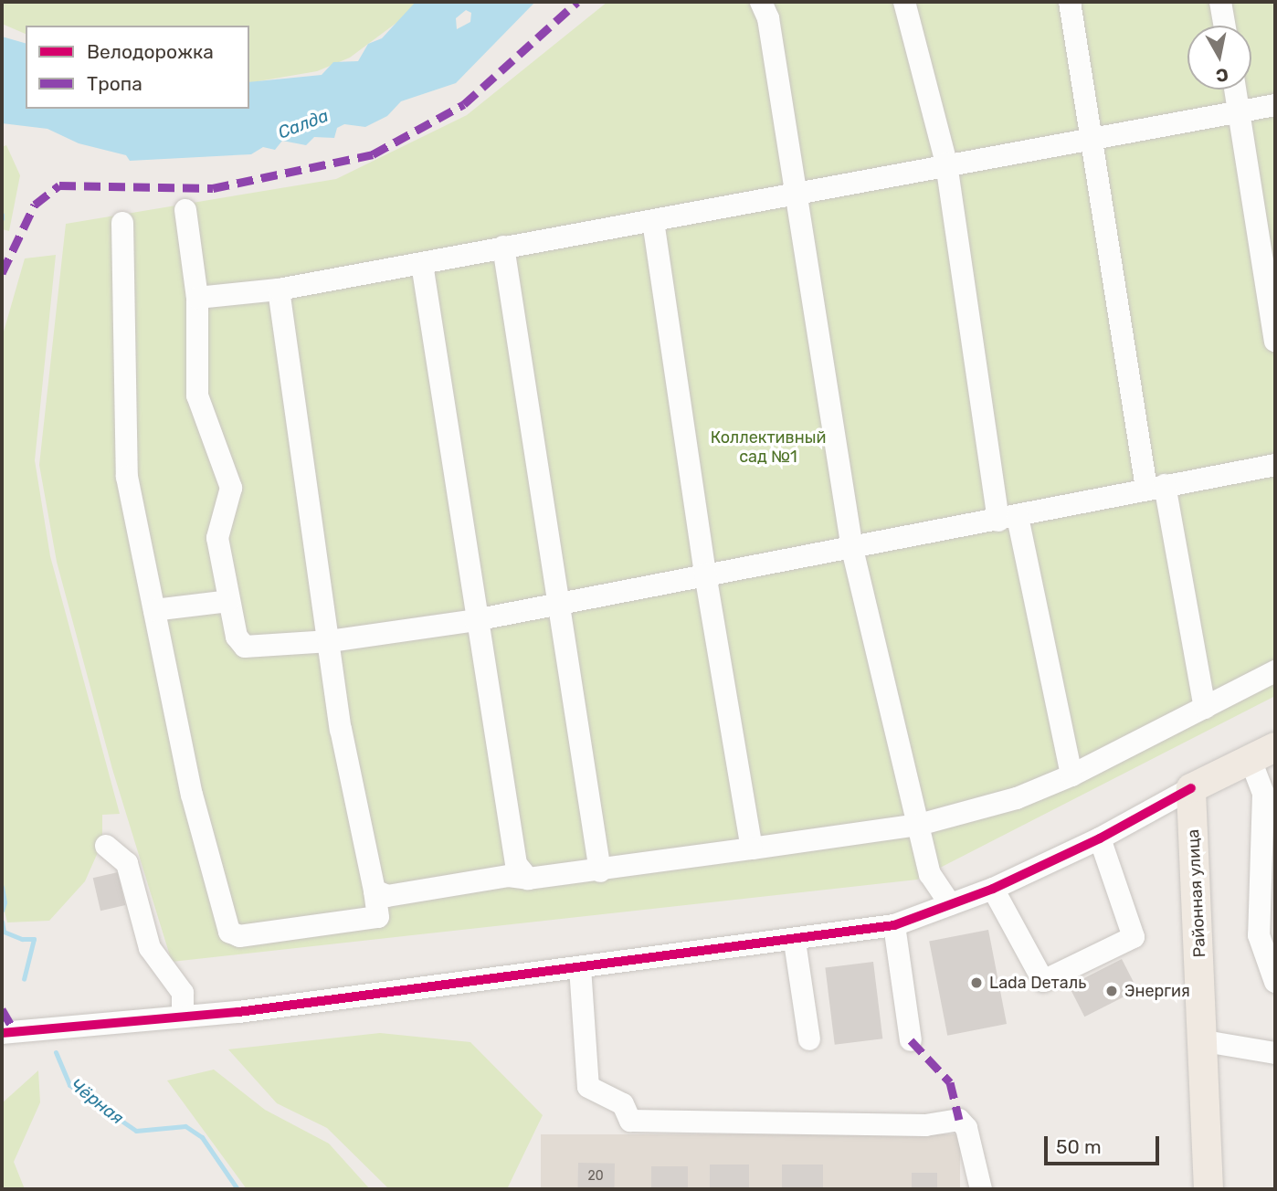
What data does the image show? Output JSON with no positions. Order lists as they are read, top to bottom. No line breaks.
{"streets":{"main road":["Районная улица"]},"water":["Салда","Чёрная"],"parks":["Коллективный сад №1"],"places":["Lada Dеталь","Энергия"],"house_numbers":["20"],"legend":["Велодорожка","Тропа"],"scale_bar":"50 m","north":"bottom"}
